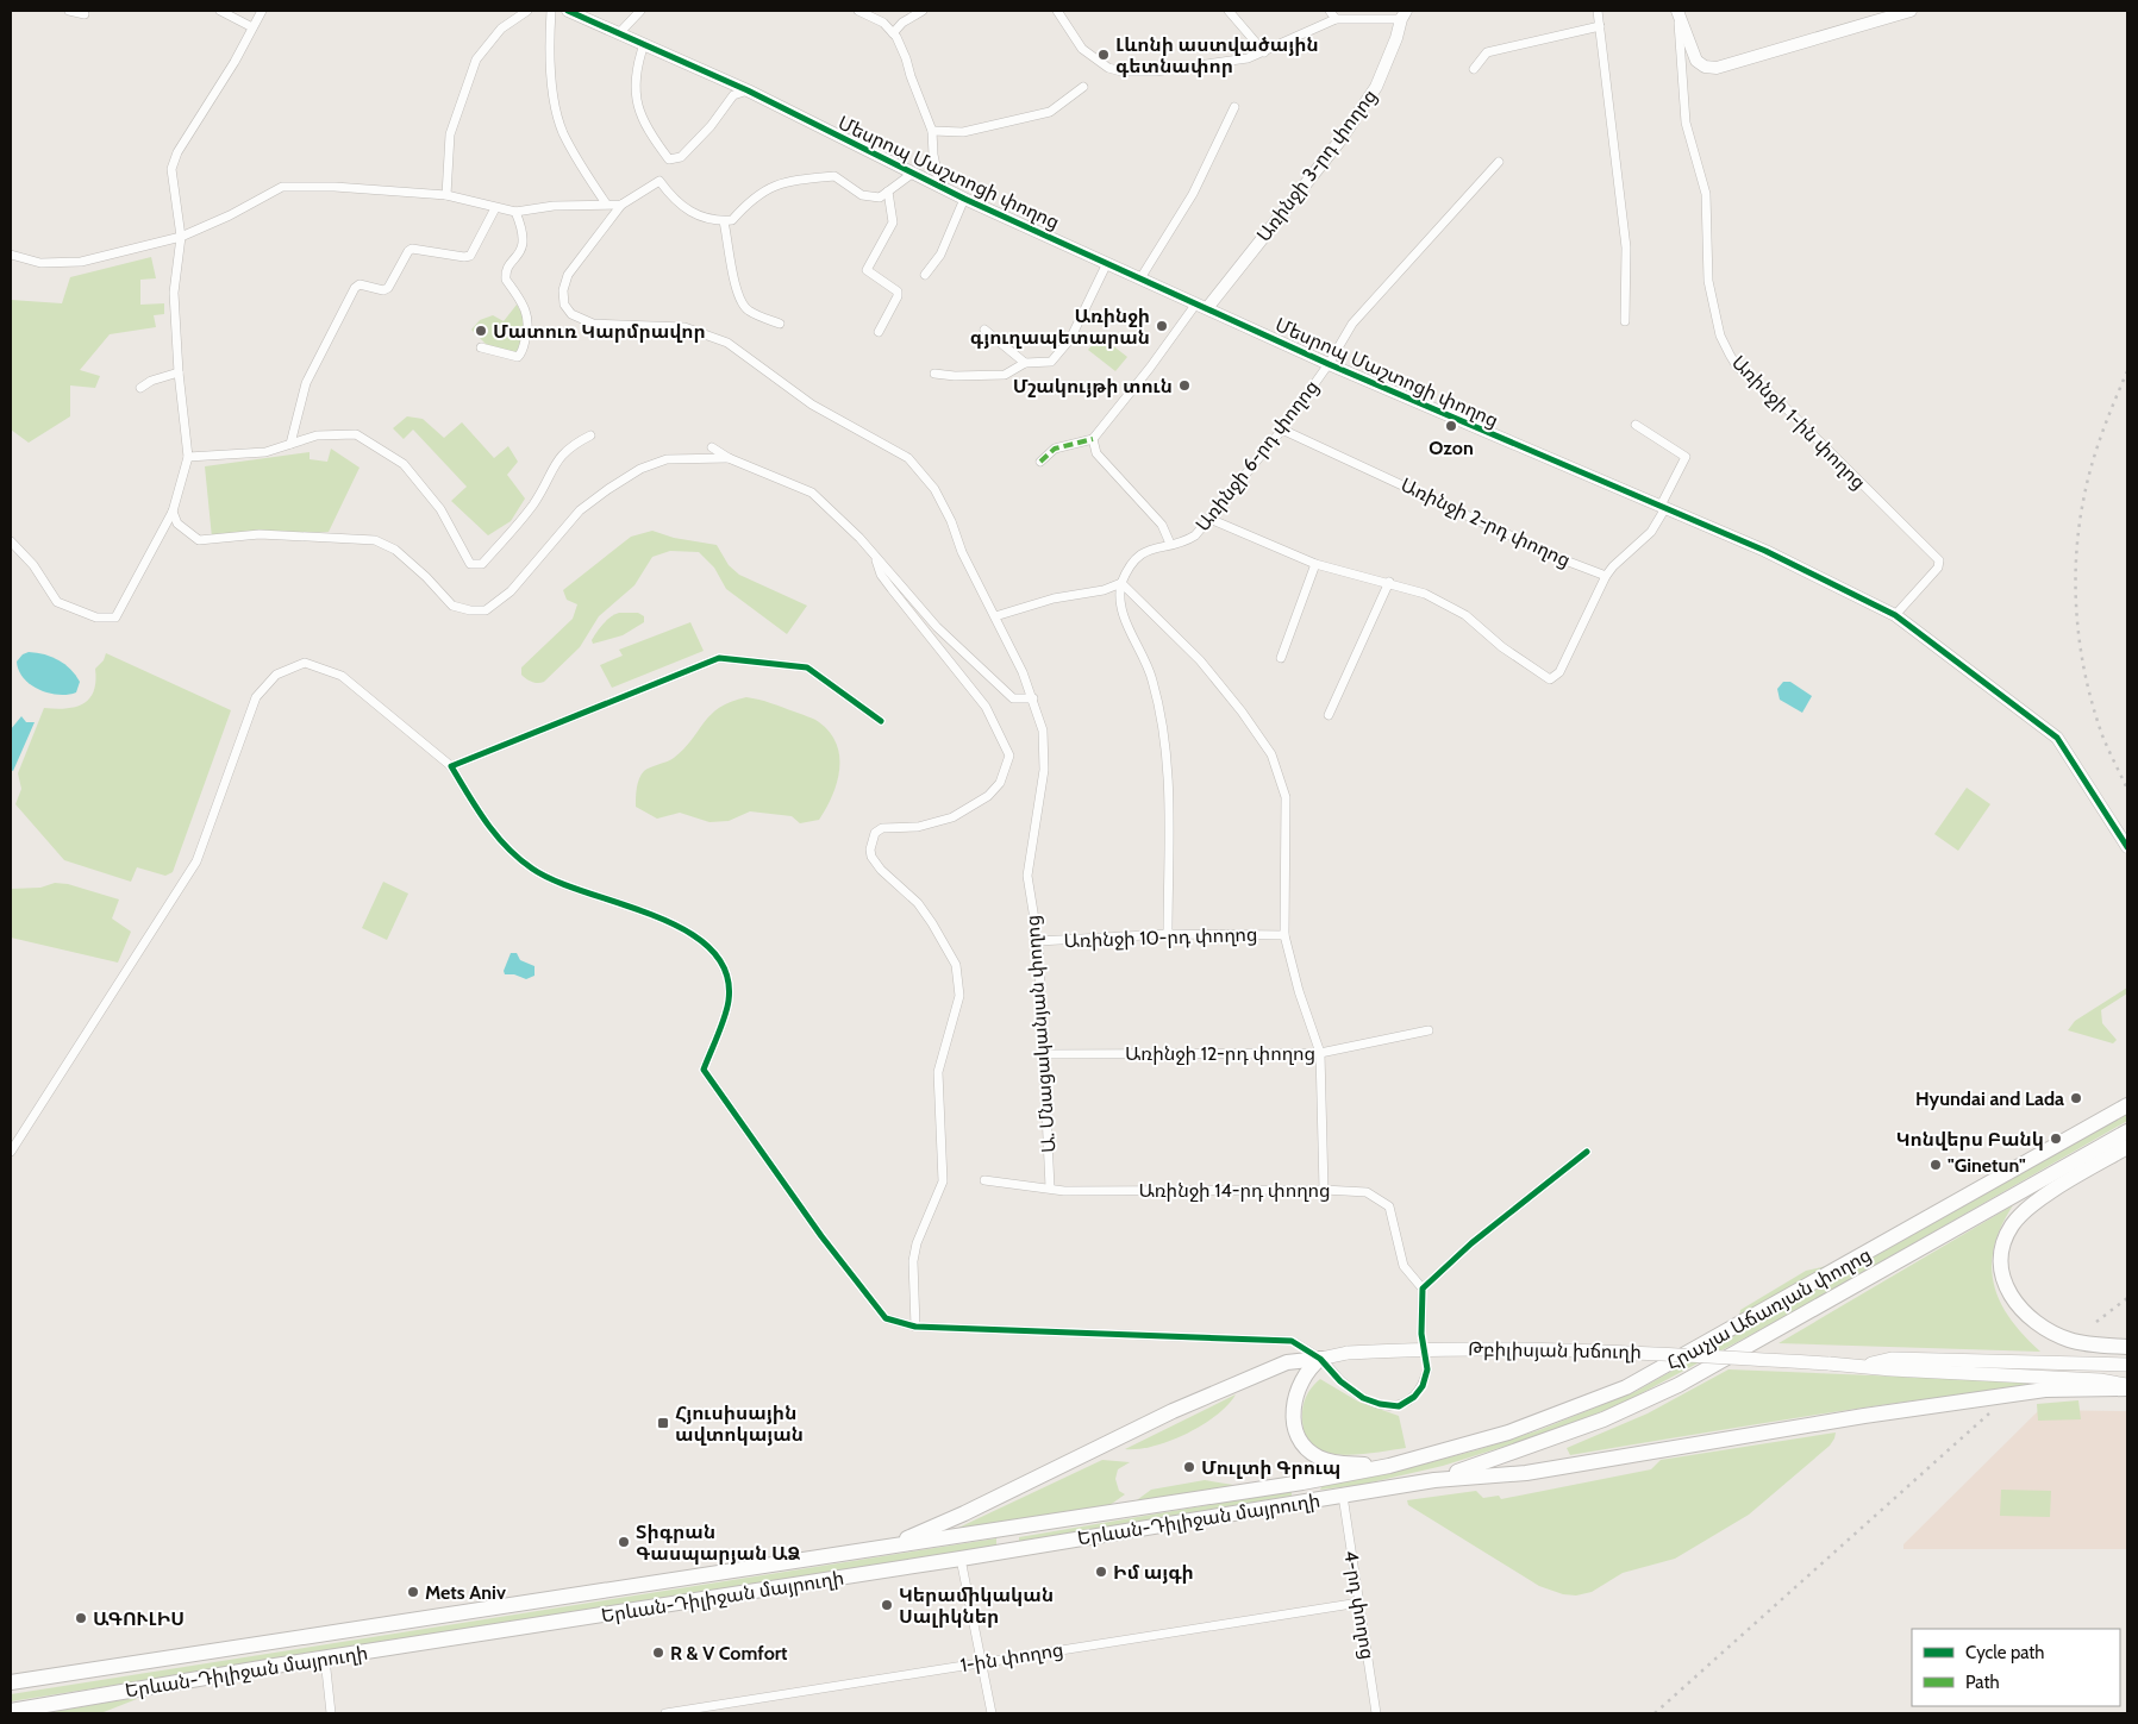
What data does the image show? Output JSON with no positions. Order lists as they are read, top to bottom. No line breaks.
{"streets":{"highway":["Հրաչյա Աճառյան փողոց","Երևան-Դիլիջան մայրուղի"],"main road":["Թբիլիսյան խճուղի"],"street":["Առինջի 3-րդ փողոց","Մեսրոպ Մաշտոցի փողոց","Առինջի 1-ին փողոց","Առինջի 6-րդ փողոց","Առինջի 2-րդ փողոց","Առինջի 10-րդ փողոց","Ա. Մնացականյան փողոց","Առինջի 12-րդ փողոց","Առինջի 14-րդ փողոց","4-րդ փողոց","1-ին փողոց"]},"crossings":[["Առինջի 3-րդ փողոց","Մեսրոպ Մաշտոցի փողոց"],["Մեսրոպ Մաշտոցի փողոց","Առինջի 1-ին փողոց"],["Մեսրոպ Մաշտոցի փողոց","Առինջի 6-րդ փողոց"],["Առինջի 6-րդ փողոց","Առինջի 2-րդ փողոց"],["Առինջի 10-րդ փողոց","Ա. Մնացականյան փողոց"],["Ա. Մնացականյան փողոց","Առինջի 12-րդ փողոց"],["Ա. Մնացականյան փողոց","Առինջի 14-րդ փողոց"],["Հրաչյա Աճառյան փողոց","Երևան-Դիլիջան մայրուղի"],["Երևան-Դիլիջան մայրուղի","4-րդ փողոց"],["4-րդ փողոց","1-ին փողոց"]],"places":{"other":["Լևոնի աստվածային գետնափոր","Առինջի գյուղապետարան","Մատուռ Կարմրավոր","Մշակույթի տուն","Ozon","Hyundai and Lada","Կոնվերս Բանկ","\"Ginetun\"","Մուլտի Գրուպ","Տիգրան Գասպարյան ԱՁ","Իմ այգի","Mets Aniv","Կերամիկական Սալիկներ","ԱԳՈՒԼԻՍ","R & V Comfort"],"transit":["Հյուսիսային ավտոկայան"]},"legend":["Cycle path","Path"]}
